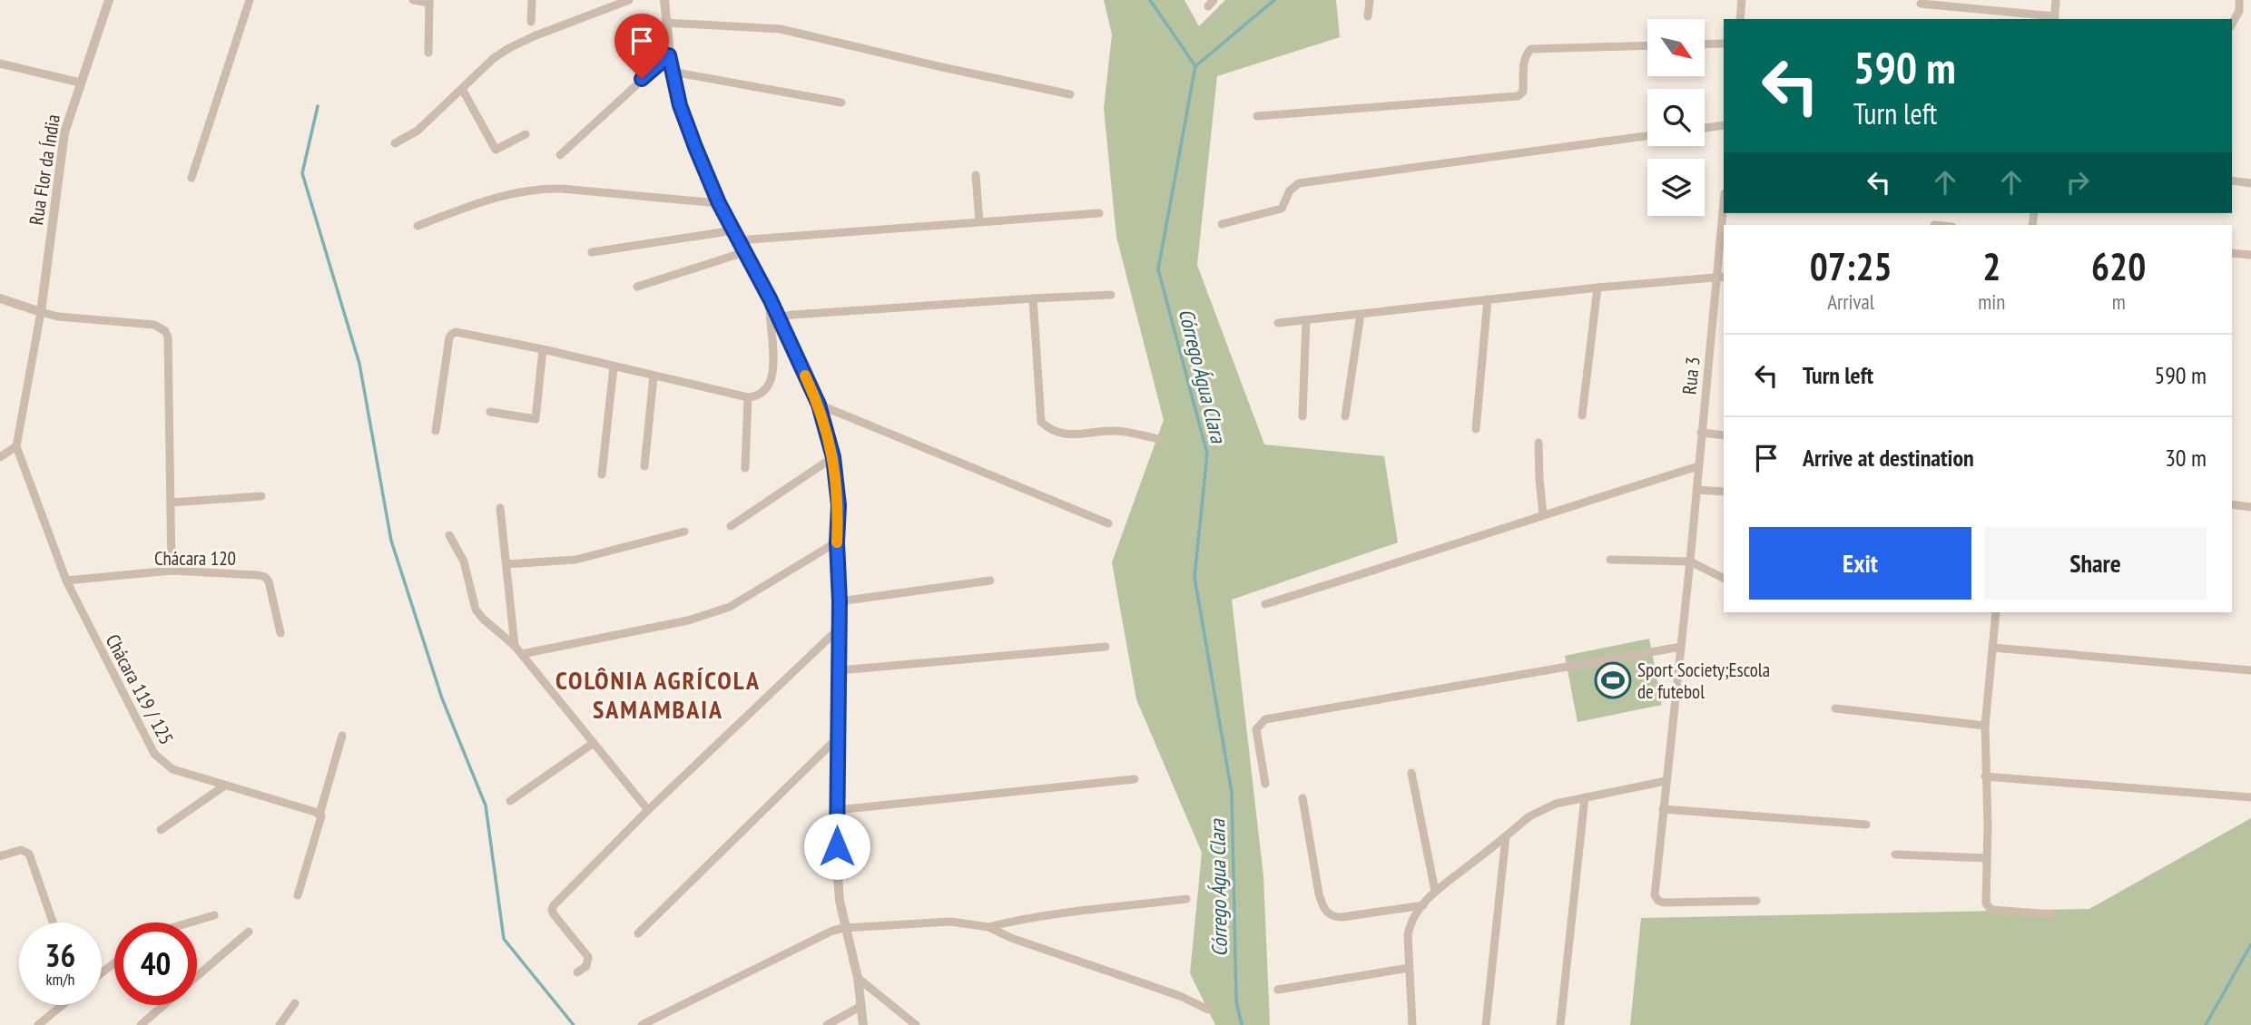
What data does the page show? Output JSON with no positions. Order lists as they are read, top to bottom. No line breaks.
{"streets":{"street":["Rua Flor da Índia","Rua 3","Chácara 120","Chácara 119 / 125"]},"crossings":[["Chácara 120","Chácara 119 / 125"]],"districts":["COLÔNIA AGRÍCOLA SAMAMBAIA"],"water":["Córrego Água Clara"],"places":{"sports":["Sport Society;Escola de futebol"]},"north":"bottom right","page":{"turn":["590 m","Turn left"],"eta":["07:25","Arrival","2","min","620","m"],"list":[{"name":"Turn left","value":"590 m"},{"name":"Arrive at destination","value":"30 m"}],"buttons":["Exit","Share"],"speed":"36 km/h","limit":"40"}}
